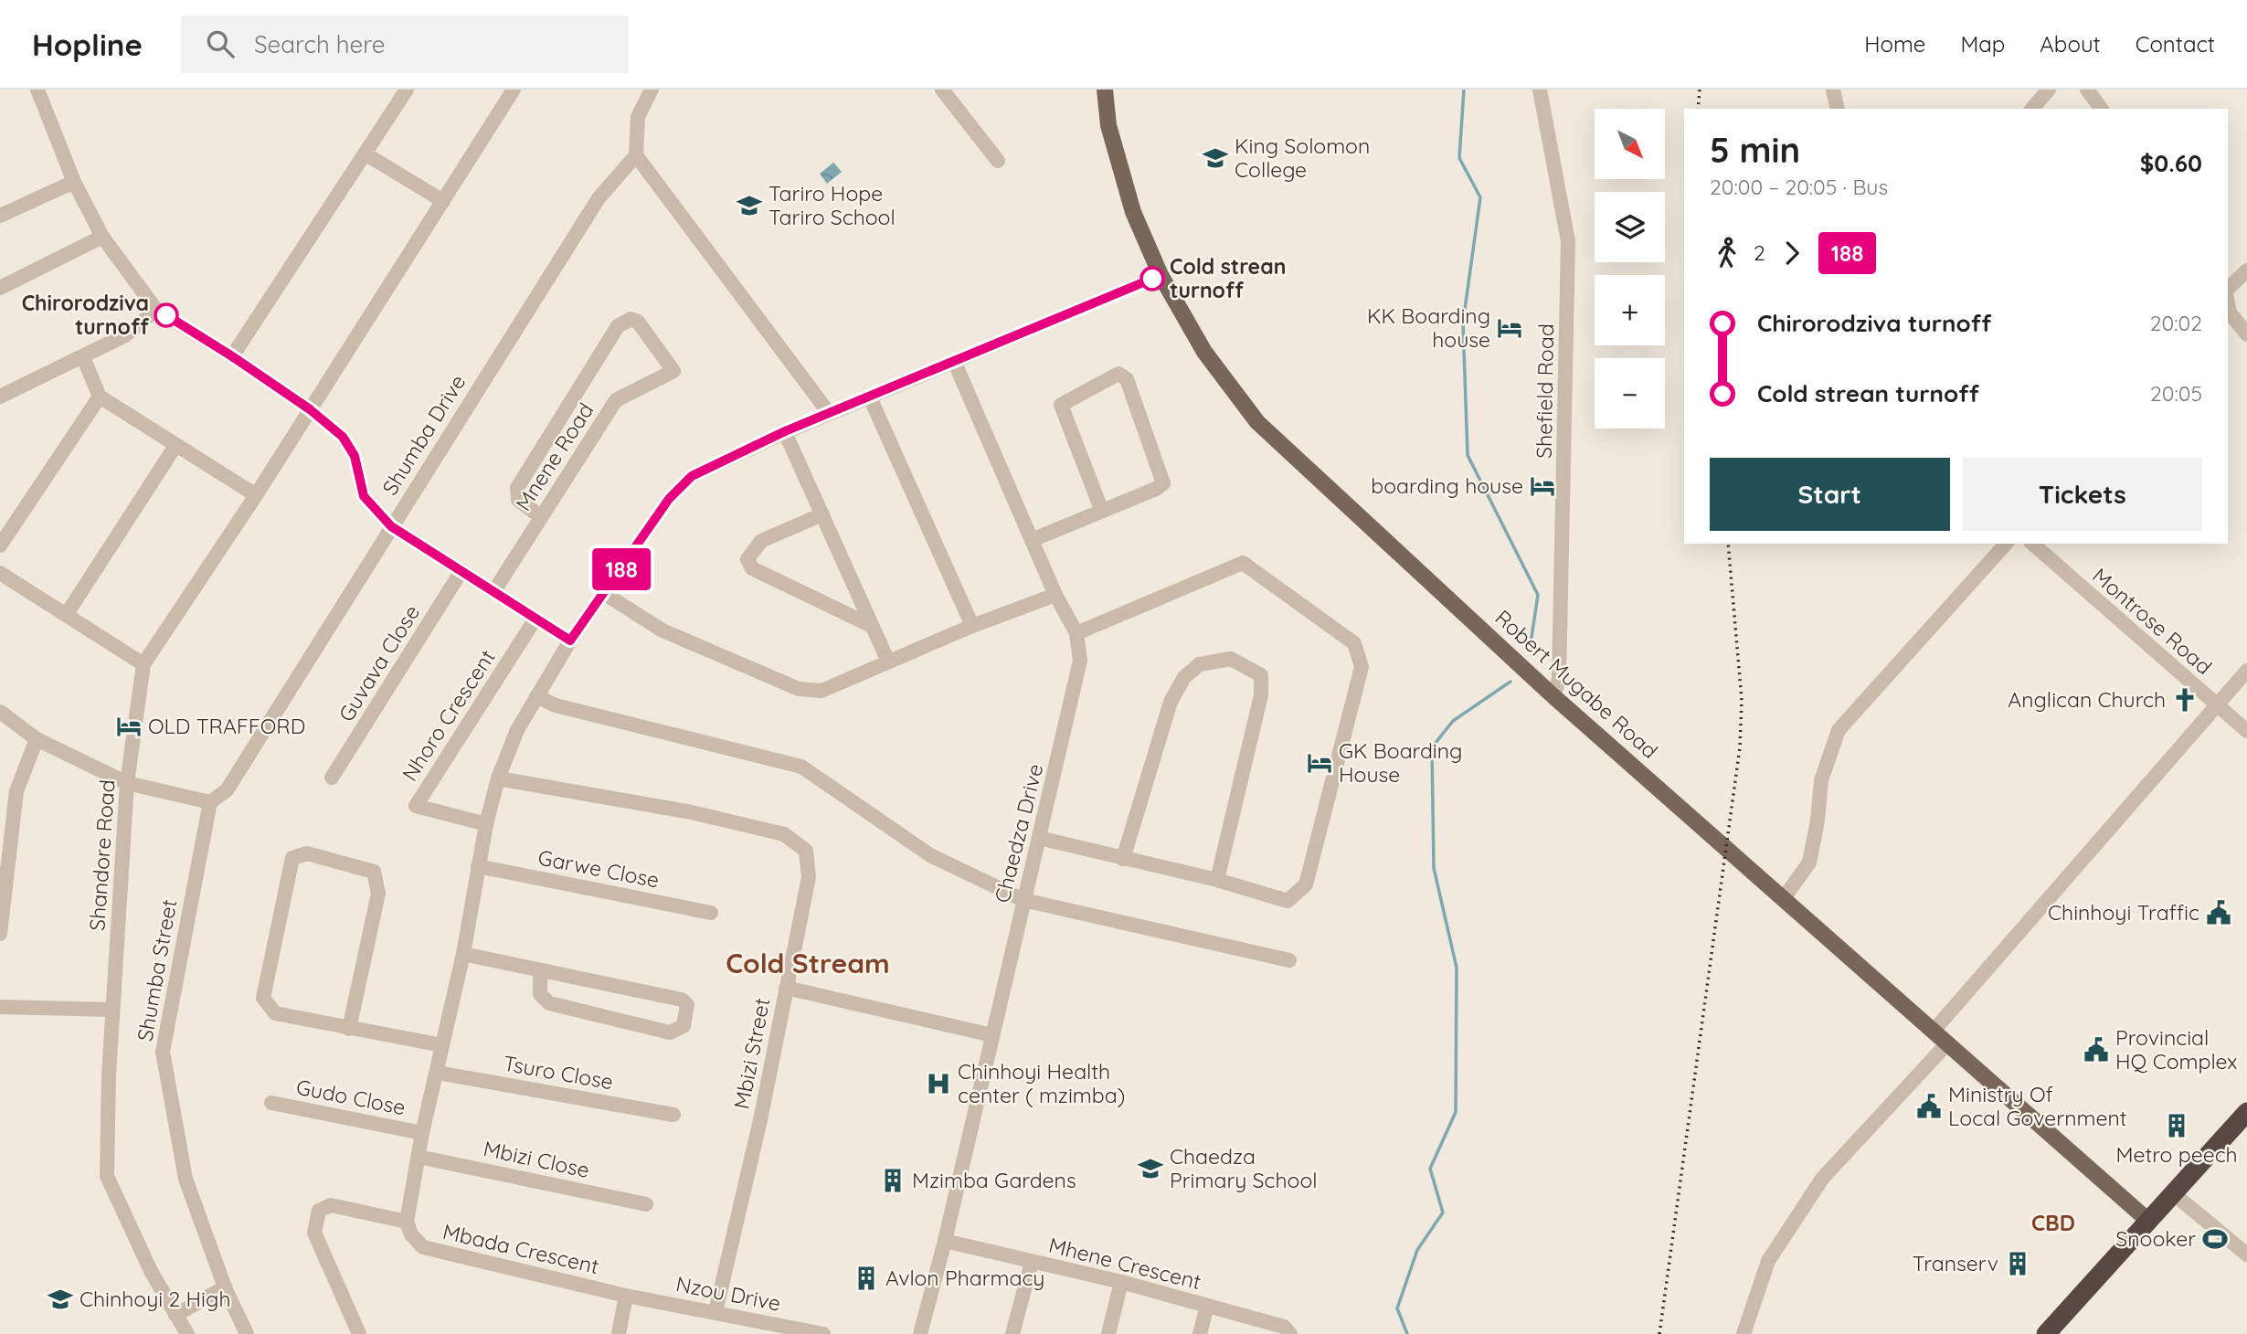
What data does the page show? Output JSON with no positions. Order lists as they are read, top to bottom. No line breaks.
{"streets":{"main road":["Robert Mugabe Road"],"street":["Shefield Road","Shumba Drive","Mnene Road","Montrose Road","Guvava Close","Nhoro Crescent","Chaedza Drive","Shandore Road","Garwe Close","Shumba Street","Mbizi Street","Tsuro Close","Gudo Close","Mbizi Close","Mbada Crescent","Mhene Crescent","Nzou Drive"]},"crossings":[["Shefield Road","Robert Mugabe Road"],["Shumba Drive","Shumba Street"],["Chaedza Drive","Mhene Crescent"],["Mbizi Street","Nzou Drive"],["Mbada Crescent","Nzou Drive"]],"districts":["Cold Stream","CBD"],"places":{"school or university":["King Solomon College","Tariro Hope Tariro School","Chaedza Primary School","Chinhoyi 2 High"],"other":["Cold strean turnoff","Chirorodziva turnoff"],"hotel":["KK Boarding house","boarding house","OLD TRAFFORD","GK Boarding House"],"church":["Anglican Church"],"public building":["Chinhoyi Traffic","Provincial HQ Complex","Ministry Of Local Government"],"hospital":["Chinhoyi Health center ( mzimba)"],"building":["Metro peech","Mzimba Gardens","Transerv","Avlon Pharmacy"],"sports":["Snooker"]},"lines":["bus line 188"],"north":"bottom right","page":{"header":"Hopline","search":"Search here","nav":["Home","Map","About","Contact"],"on_map":"188","map_buttons":["+","−"],"heading":["5 min","20:00 – 20:05 · Bus","$0.60"],"legs":["2","188"],"list":[{"name":"Chirorodziva turnoff","value":"20:02"},{"name":"Cold strean turnoff","value":"20:05"}],"buttons":["Start","Tickets"]}}
